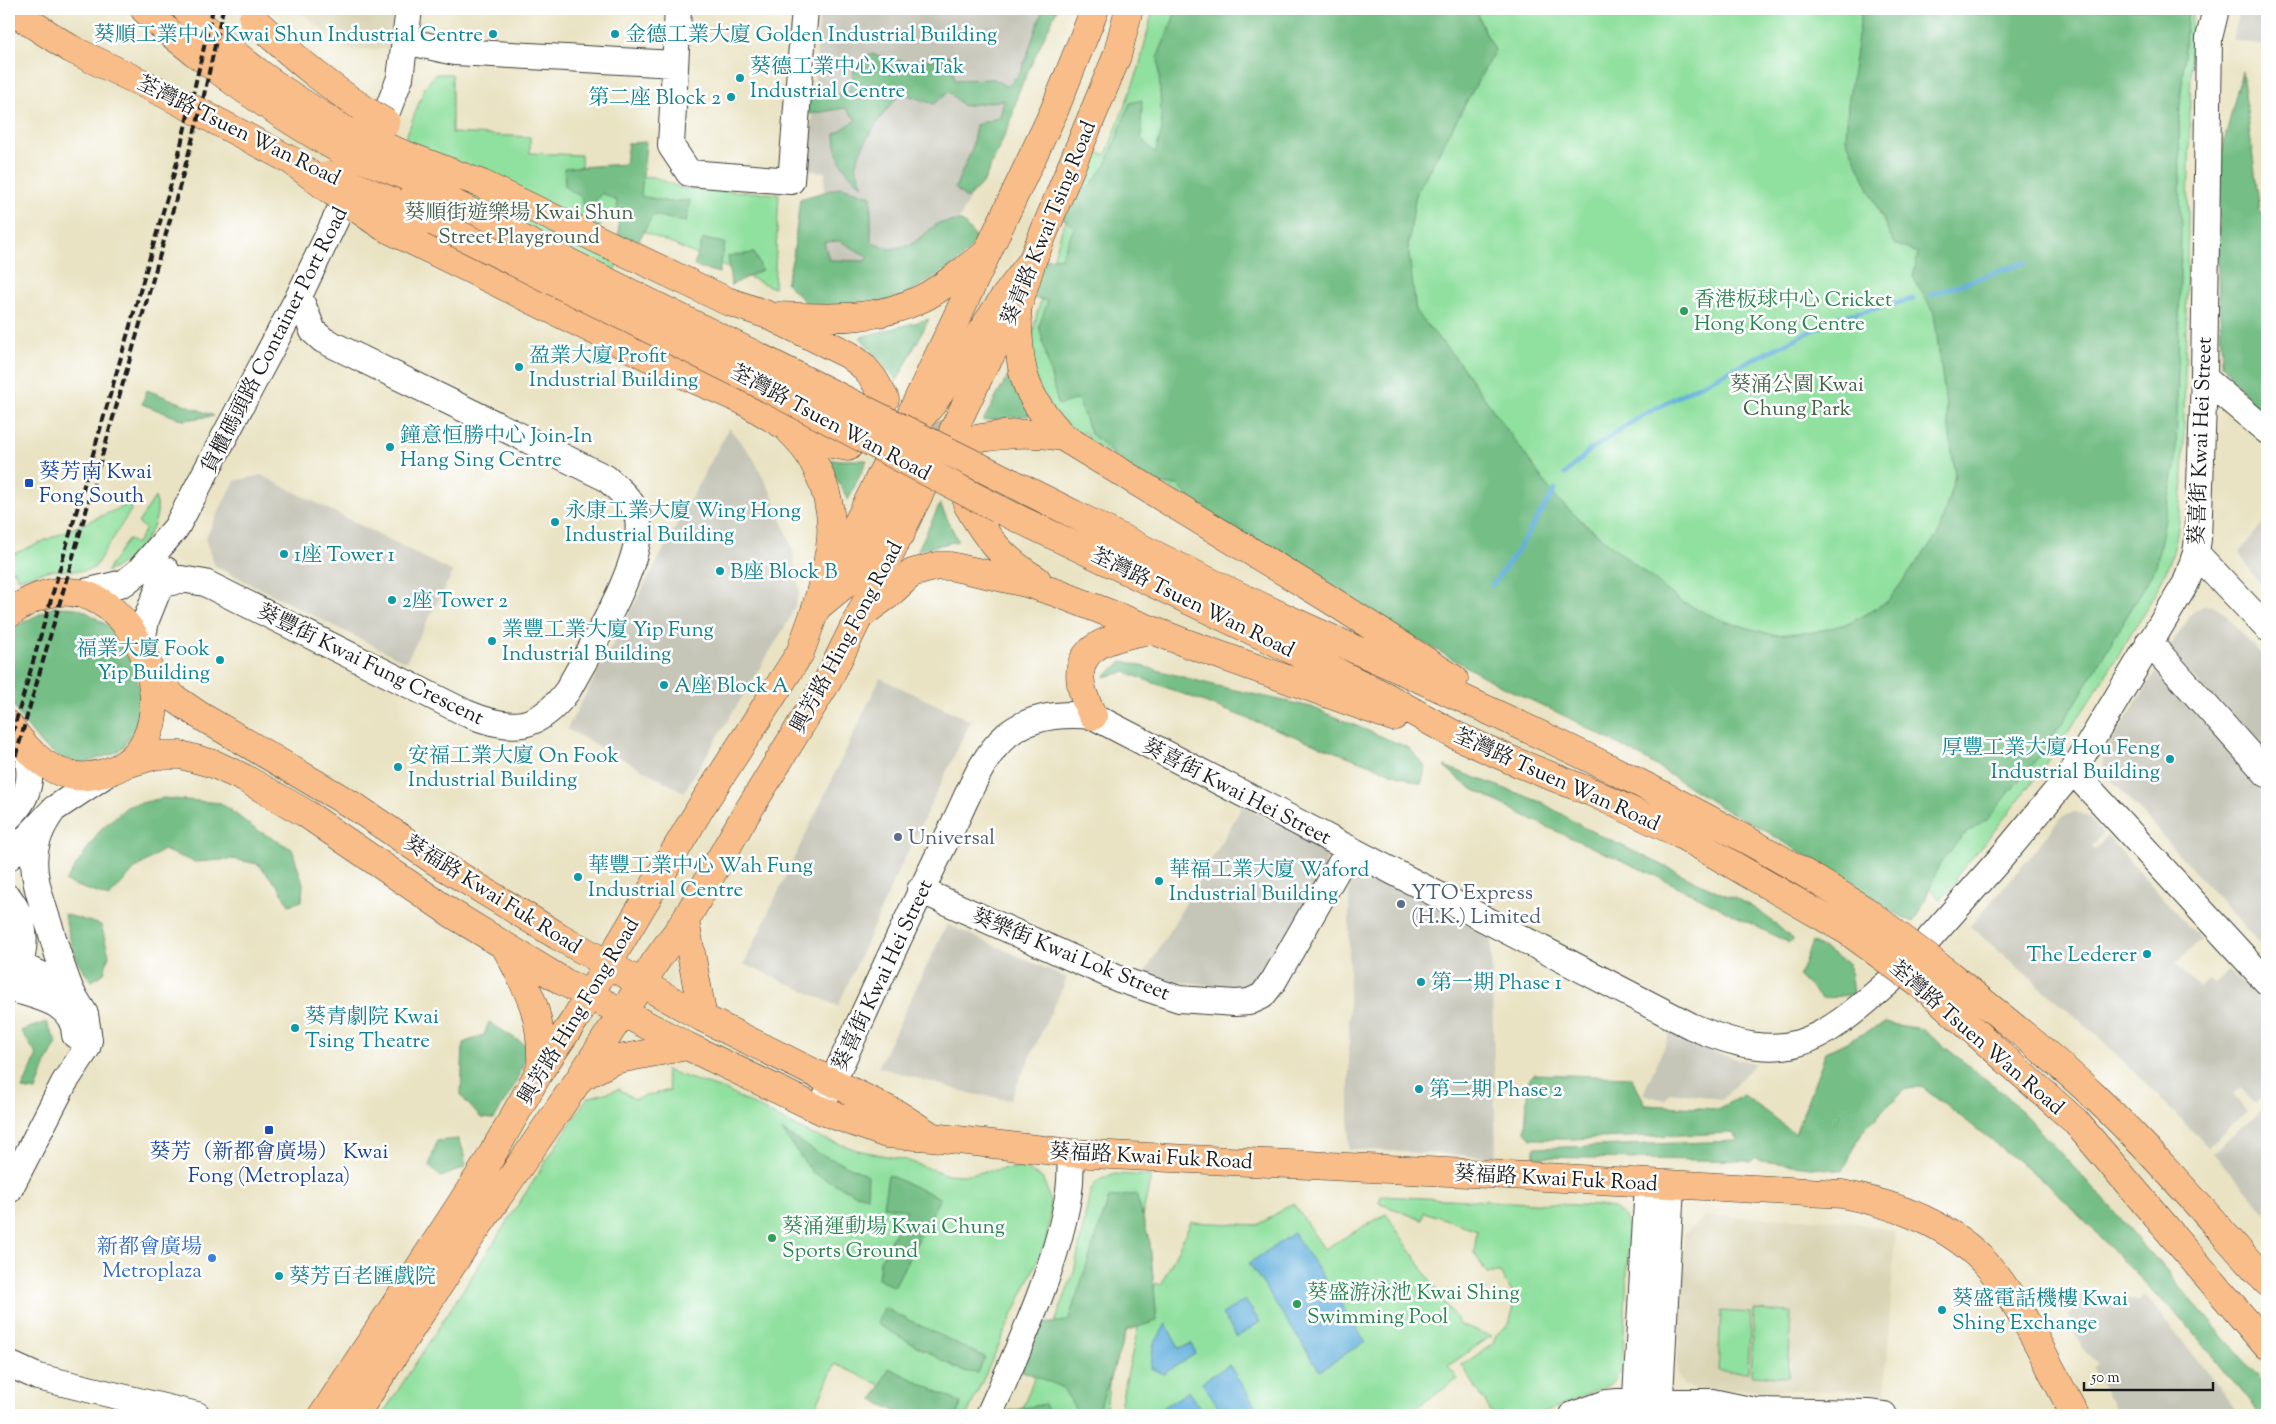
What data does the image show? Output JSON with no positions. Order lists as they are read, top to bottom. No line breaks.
{"streets":{"main road":["荃灣路 Tsuen Wan Road","葵青路 Kwai Tsing Road","興芳路 Hing Fong Road","葵福路 Kwai Fuk Road"],"street":["貨櫃碼頭路 Container Port Road","葵喜街 Kwai Hei Street","葵豐街 Kwai Fung Crescent","葵樂街 Kwai Lok Street"]},"crossings":[["貨櫃碼頭路 Container Port Road","葵豐街 Kwai Fung Crescent"],["貨櫃碼頭路 Container Port Road","葵福路 Kwai Fuk Road"],["葵喜街 Kwai Hei Street","葵福路 Kwai Fuk Road"],["葵喜街 Kwai Hei Street","葵樂街 Kwai Lok Street"],["興芳路 Hing Fong Road","葵福路 Kwai Fuk Road"]],"parks":["葵順街遊樂場 Kwai Shun Street Playground","葵涌公園 Kwai Chung Park"],"places":{"other":["葵順工業中心 Kwai Shun Industrial Centre","金德工業大廈 Golden Industrial Building","葵德工業中心 Kwai Tak Industrial Centre","第二座 Block 2","香港板球中心 Cricket Hong Kong Centre","盈業大廈 Profit Industrial Building","鐘意恒勝中心 Join-In Hang Sing Centre","永康工業大廈 Wing Hong Industrial Building","1座 Tower 1","B座 Block B","2座 Tower 2","業豐工業大廈 Yip Fung Industrial Building","福業大廈 Fook Yip Building","A座 Block A","厚豐工業大廈 Hou Feng Industrial Building","安福工業大廈 On Fook Industrial Building","Universal","華豐工業中心 Wah Fung Industrial Centre","華福工業大廈 Waford Industrial Building","YTO Express (H.K.) Limited","The Lederer","第一期 Phase 1","葵青劇院 Kwai Tsing Theatre","第二期 Phase 2","葵涌運動場 Kwai Chung Sports Ground","新都會廣場 Metroplaza","葵芳百老匯戲院","葵盛游泳池 Kwai Shing Swimming Pool","葵盛電話機樓 Kwai Shing Exchange"],"transit":["葵芳南 Kwai Fong South","葵芳（新都會廣場） Kwai Fong (Metroplaza)"]},"scale_bar":"50 m"}
